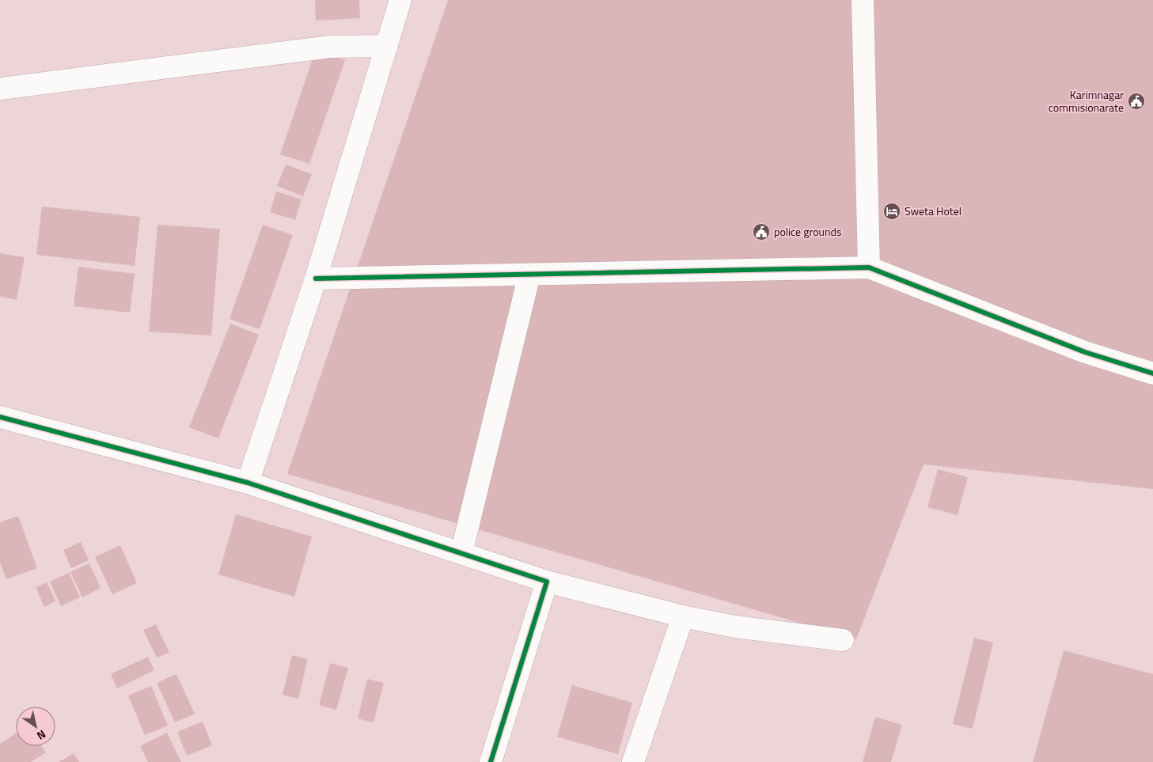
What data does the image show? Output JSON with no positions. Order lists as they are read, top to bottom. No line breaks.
{"places":{"public building":["Karimnagar commisionarate","police grounds"],"hotel":["Sweta Hotel"]},"north":"bottom right"}
